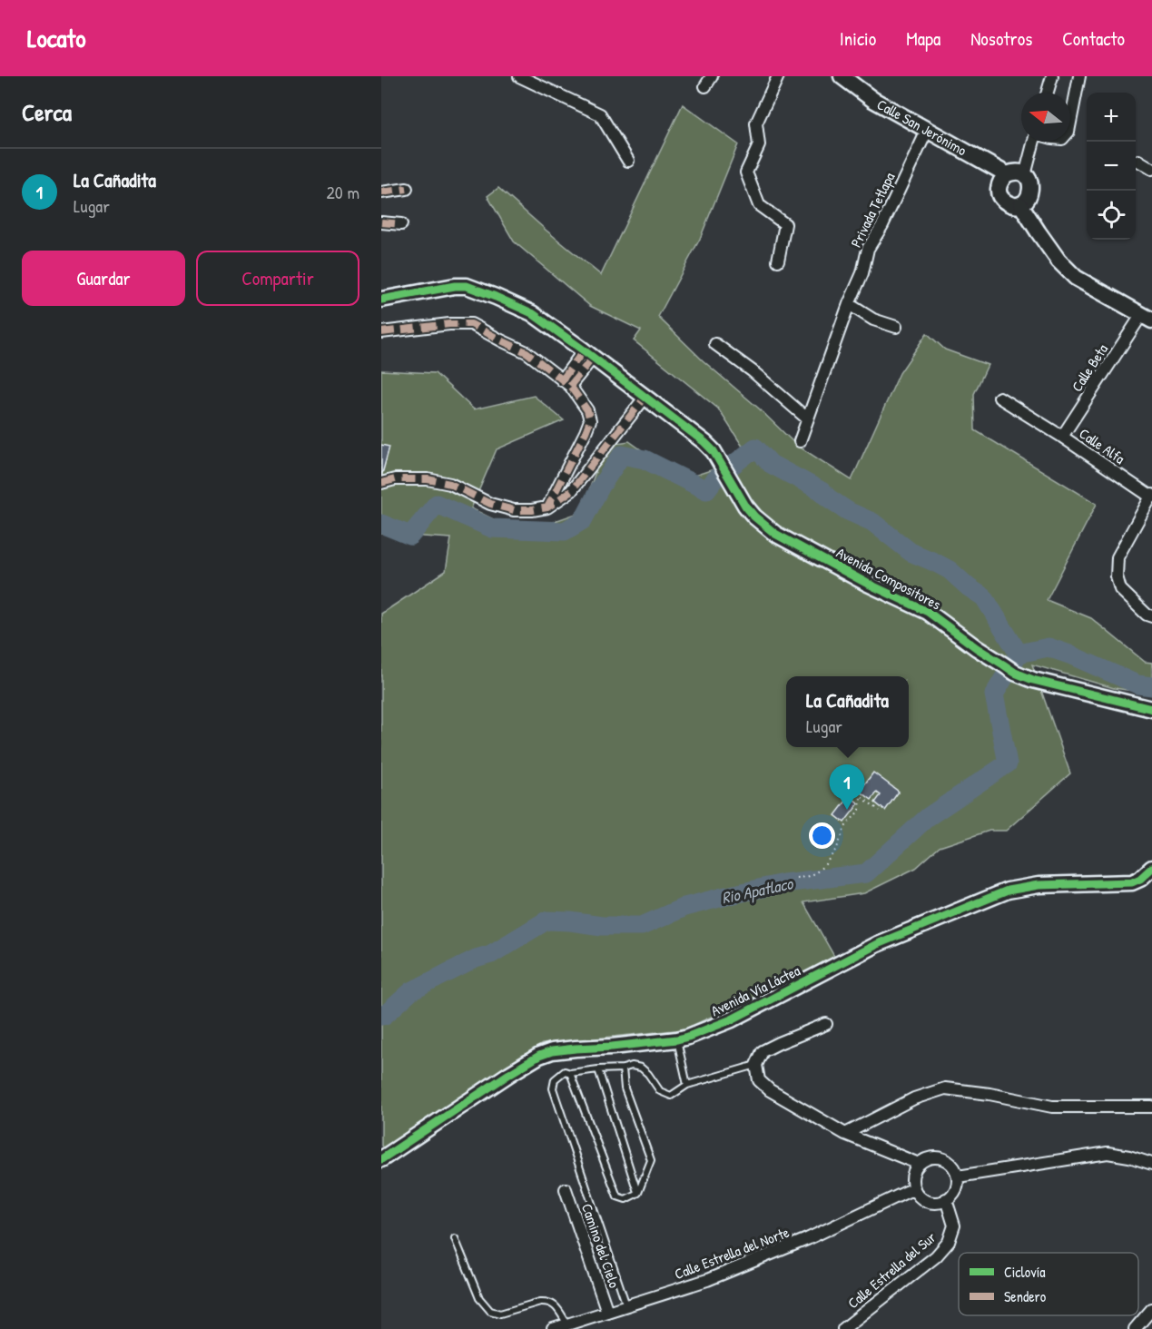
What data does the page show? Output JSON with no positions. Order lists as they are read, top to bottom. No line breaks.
{"streets":{"street":["Calle San Jerónimo","Privada Tetlapa","Calle Beta","Calle Alfa","Avenida Compositores","Avenida Vía Láctea","Camino del Cielo","Calle Estrella del Norte","Calle Estrella del Sur"]},"crossings":[["Calle San Jerónimo","Privada Tetlapa"],["Calle Beta","Calle Alfa"],["Camino del Cielo","Calle Estrella del Norte"],["Calle Estrella del Norte","Calle Estrella del Sur"]],"water":["Rio Apatlaco"],"legend":["Ciclovía","Sendero"],"north":"left","page":{"header":"Locato","nav":["Inicio","Mapa","Nosotros","Contacto"],"heading":"Cerca","map_buttons":["+","−"],"list":[{"mark":"1","name":"La Cañadita","note":"Lugar","value":"20 m"}],"buttons":["Guardar","Compartir"],"popup":["La Cañadita","Lugar"],"pins":"1"}}
